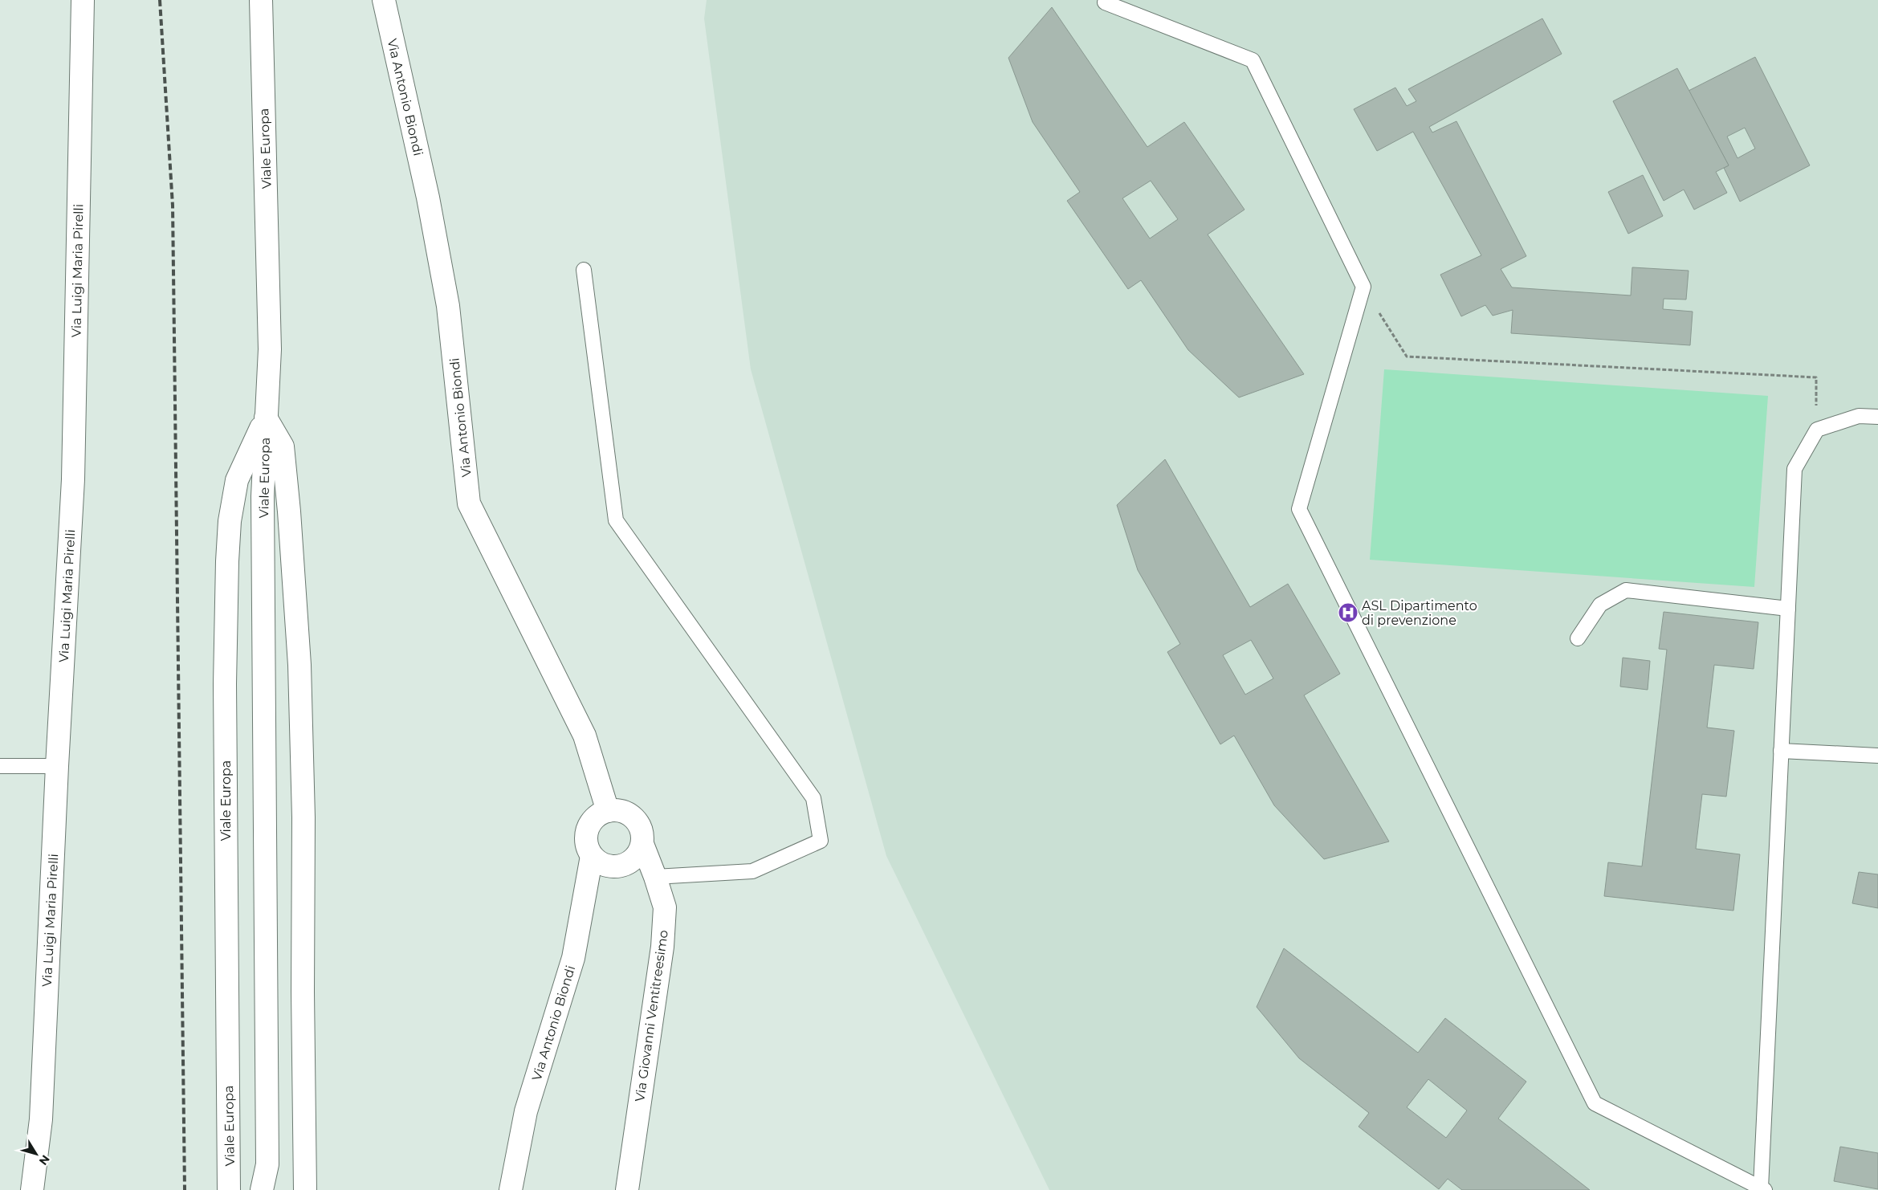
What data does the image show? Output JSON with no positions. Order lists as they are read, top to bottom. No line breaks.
{"streets":{"main road":["Via Antonio Biondi","Viale Europa","Via Luigi Maria Pirelli","Via Giovanni Ventitreesimo"]},"crossings":[["Via Antonio Biondi","Via Giovanni Ventitreesimo"]],"places":{"hospital":["ASL Dipartimento di prevenzione"]},"north":"bottom right"}
